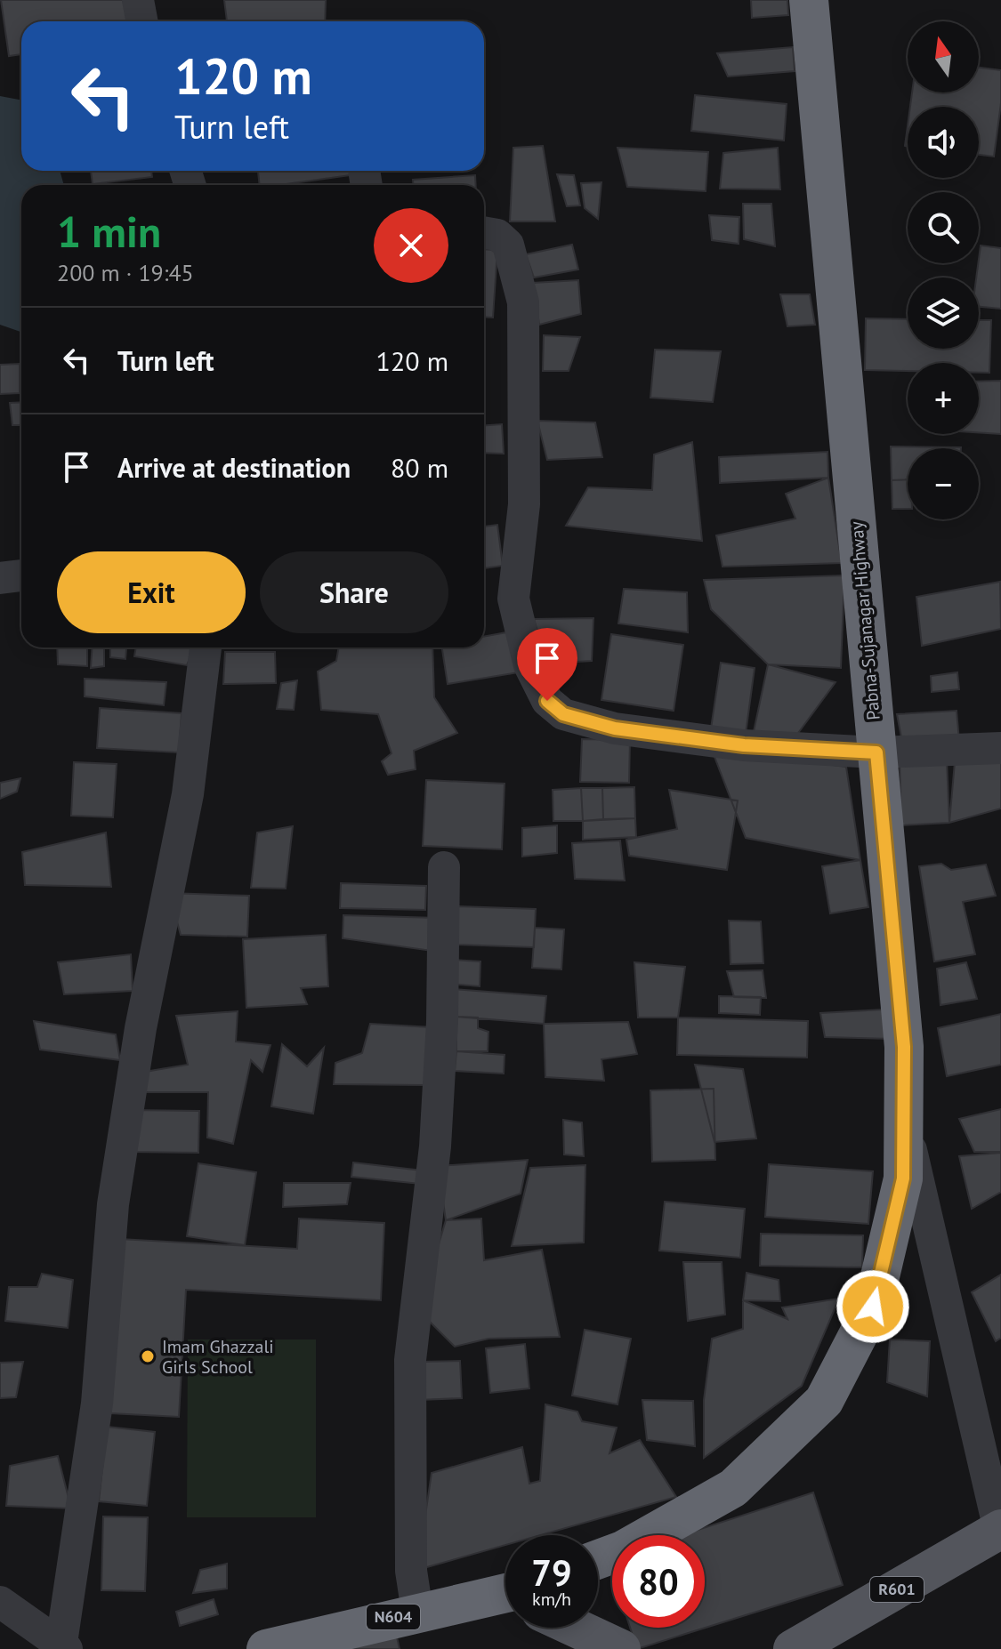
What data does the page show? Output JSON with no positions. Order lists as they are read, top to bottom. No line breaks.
{"streets":{"highway":["Pabna-Sujanagar Highway","N604"],"main road":["R601"]},"places":["Imam Ghazzali Girls School"],"north":"top","page":{"map_buttons":["+","−"],"turn":["120 m","Turn left"],"heading":["1 min","200 m · 19:45"],"list":[{"name":"Turn left","value":"120 m"},{"name":"Arrive at destination","value":"80 m"}],"buttons":["Exit","Share"],"speed":"79 km/h","limit":"80"}}
